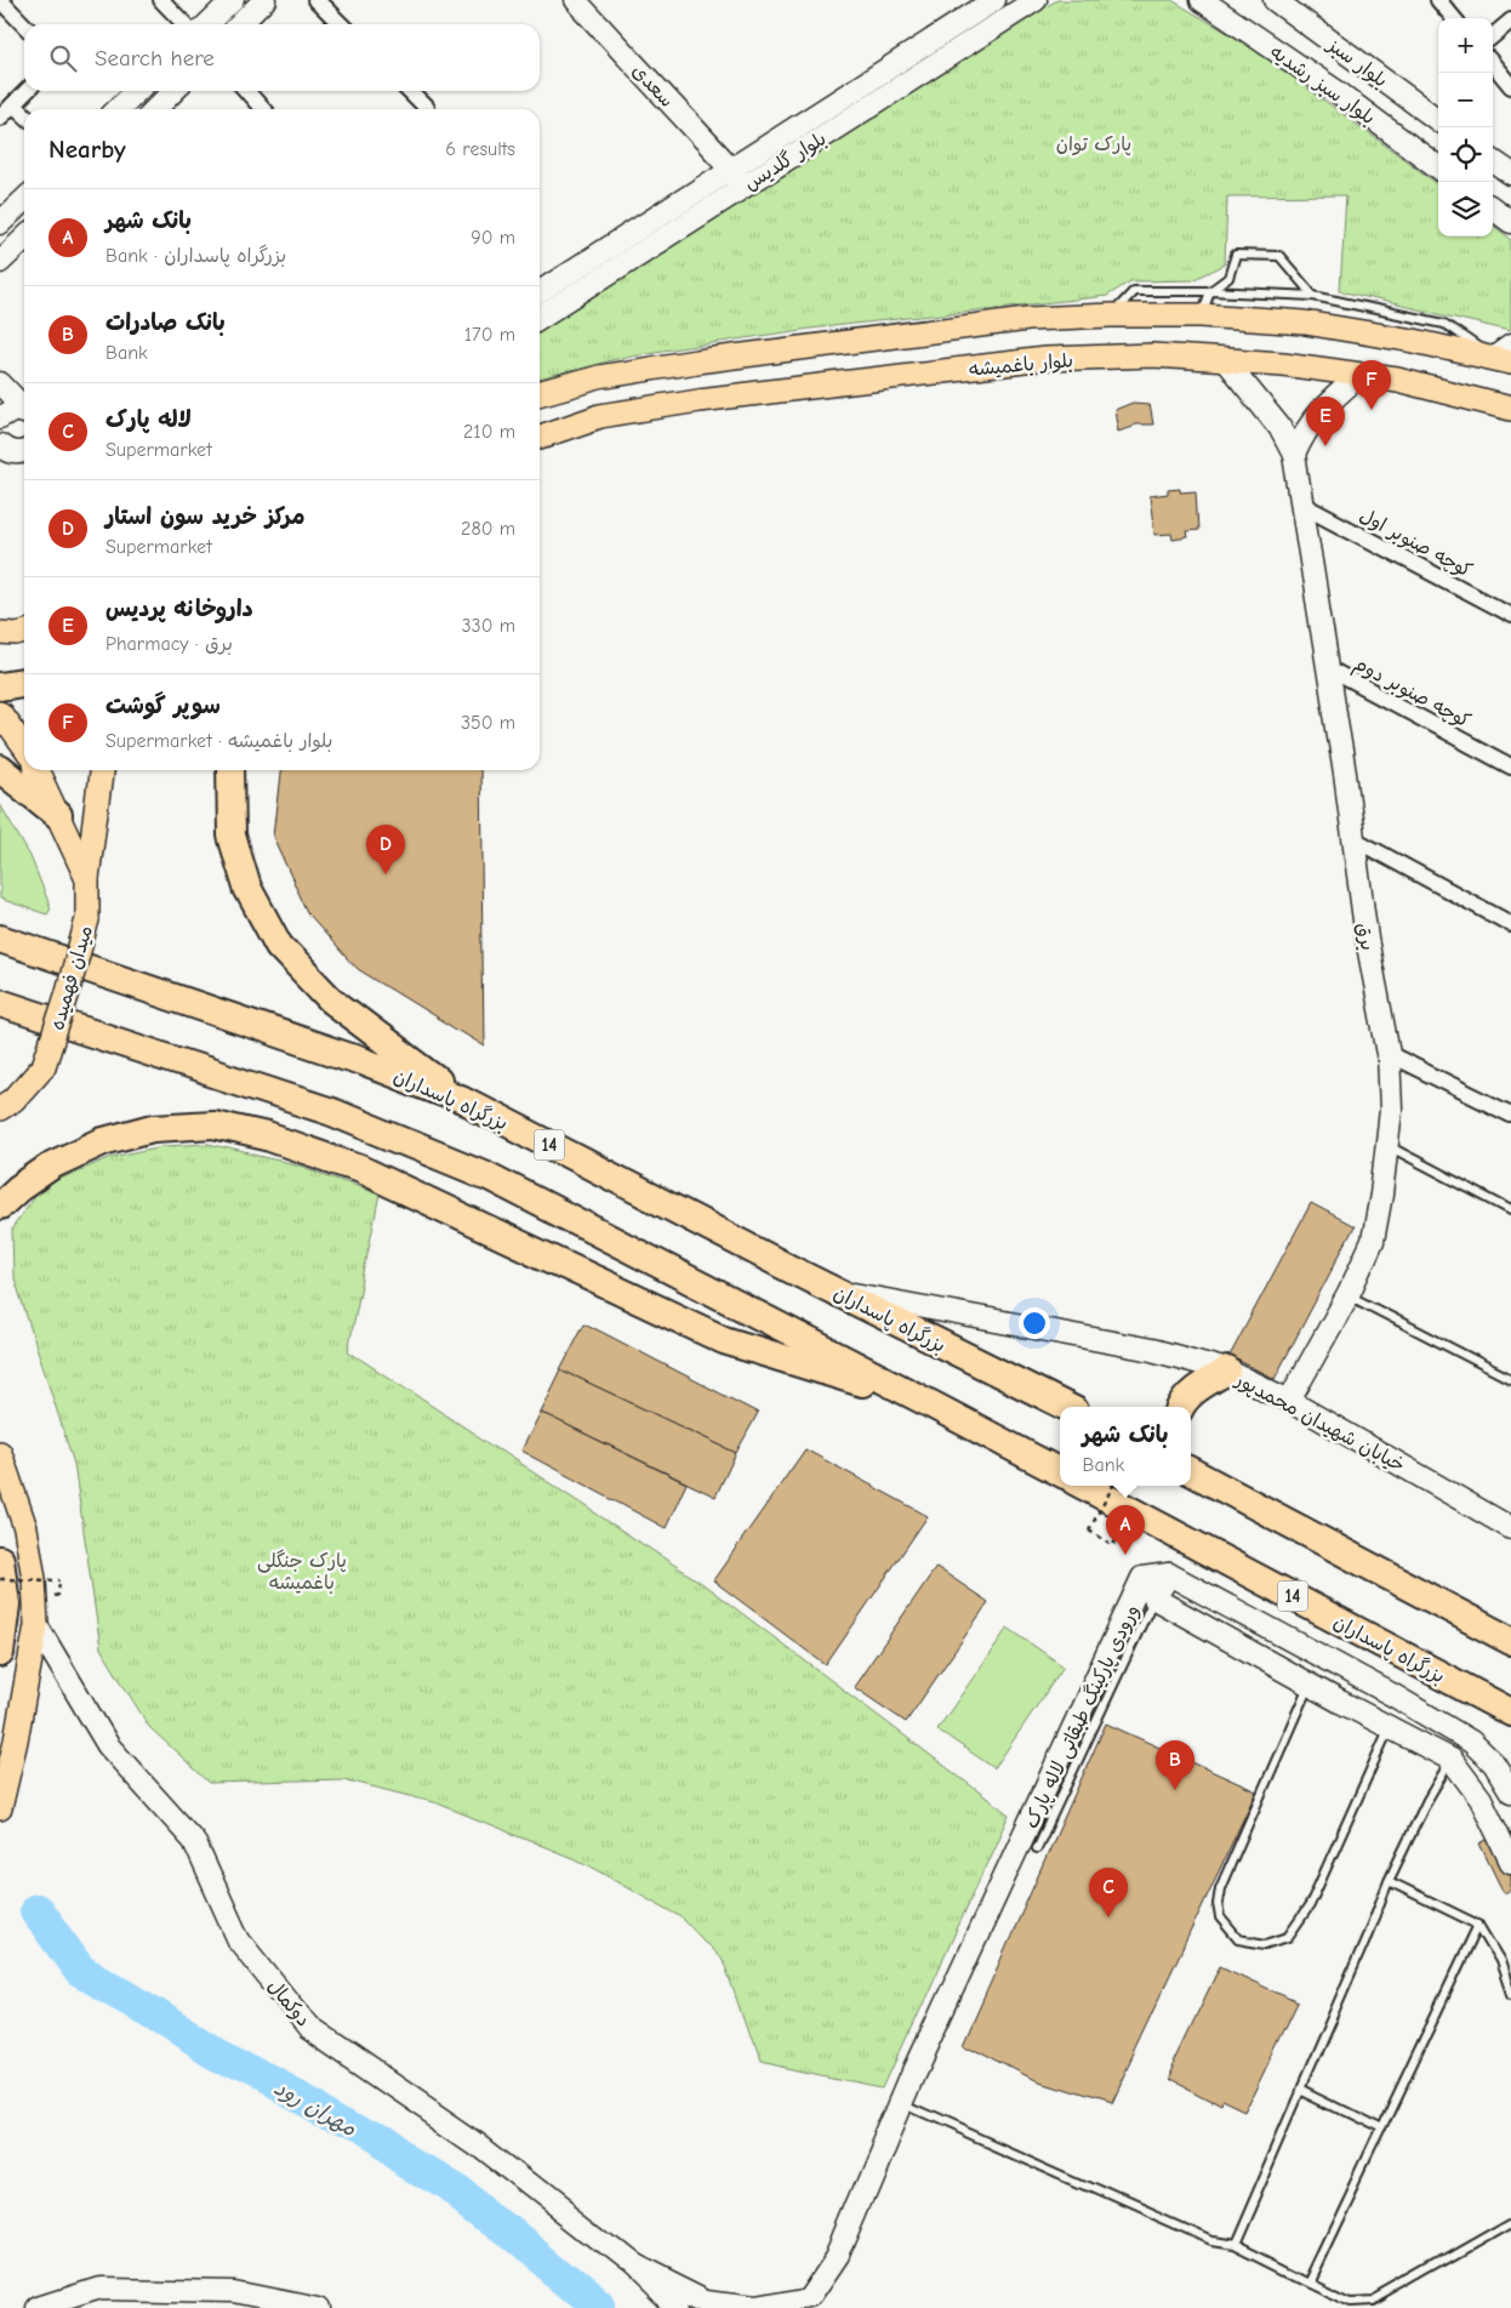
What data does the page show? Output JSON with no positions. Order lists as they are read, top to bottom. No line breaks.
{"streets":{"highway":["بزرگراه پاسداران","14"],"main road":["بلوار باغمیشه","میدان فهمیده"],"street":["بلوار سبز","بلوار سبز رشدیه","سعدی","بلوار گلدیس","کوچه صنوبر اول","کوچه صنوبر دوم","برق","خیابان شهیدان محمدپور","دوکمال"],"lane":["ورودی پارکینگ طبقاتی لاله پارک"]},"crossings":[["سعدی","بلوار گلدیس"],["بلوار باغمیشه","برق"],["کوچه صنوبر اول","برق"],["کوچه صنوبر دوم","برق"],["برق","خیابان شهیدان محمدپور"],["بزرگراه پاسداران","خیابان شهیدان محمدپور"]],"water":["مهران رود"],"parks":["پارک توان","پارک جنگلی باغمیشه"],"page":{"map_buttons":["+","−"],"search":"Search here","heading":["Nearby","6 results"],"list":[{"mark":"A","name":"بانک شهر","note":"Bank · بزرگراه پاسداران","value":"90 m"},{"mark":"B","name":"بانک صادرات","note":"Bank","value":"170 m"},{"mark":"C","name":"لاله پارک","note":"Supermarket","value":"210 m"},{"mark":"D","name":"مرکز خرید سون استار","note":"Supermarket","value":"280 m"},{"mark":"E","name":"داروخانه پردیس","note":"Pharmacy · برق","value":"330 m"},{"mark":"F","name":"سوپر گوشت","note":"Supermarket · بلوار باغمیشه","value":"350 m"}],"pins":["F","E","D","A","B","C"],"popup":["بانک شهر","Bank"]}}
